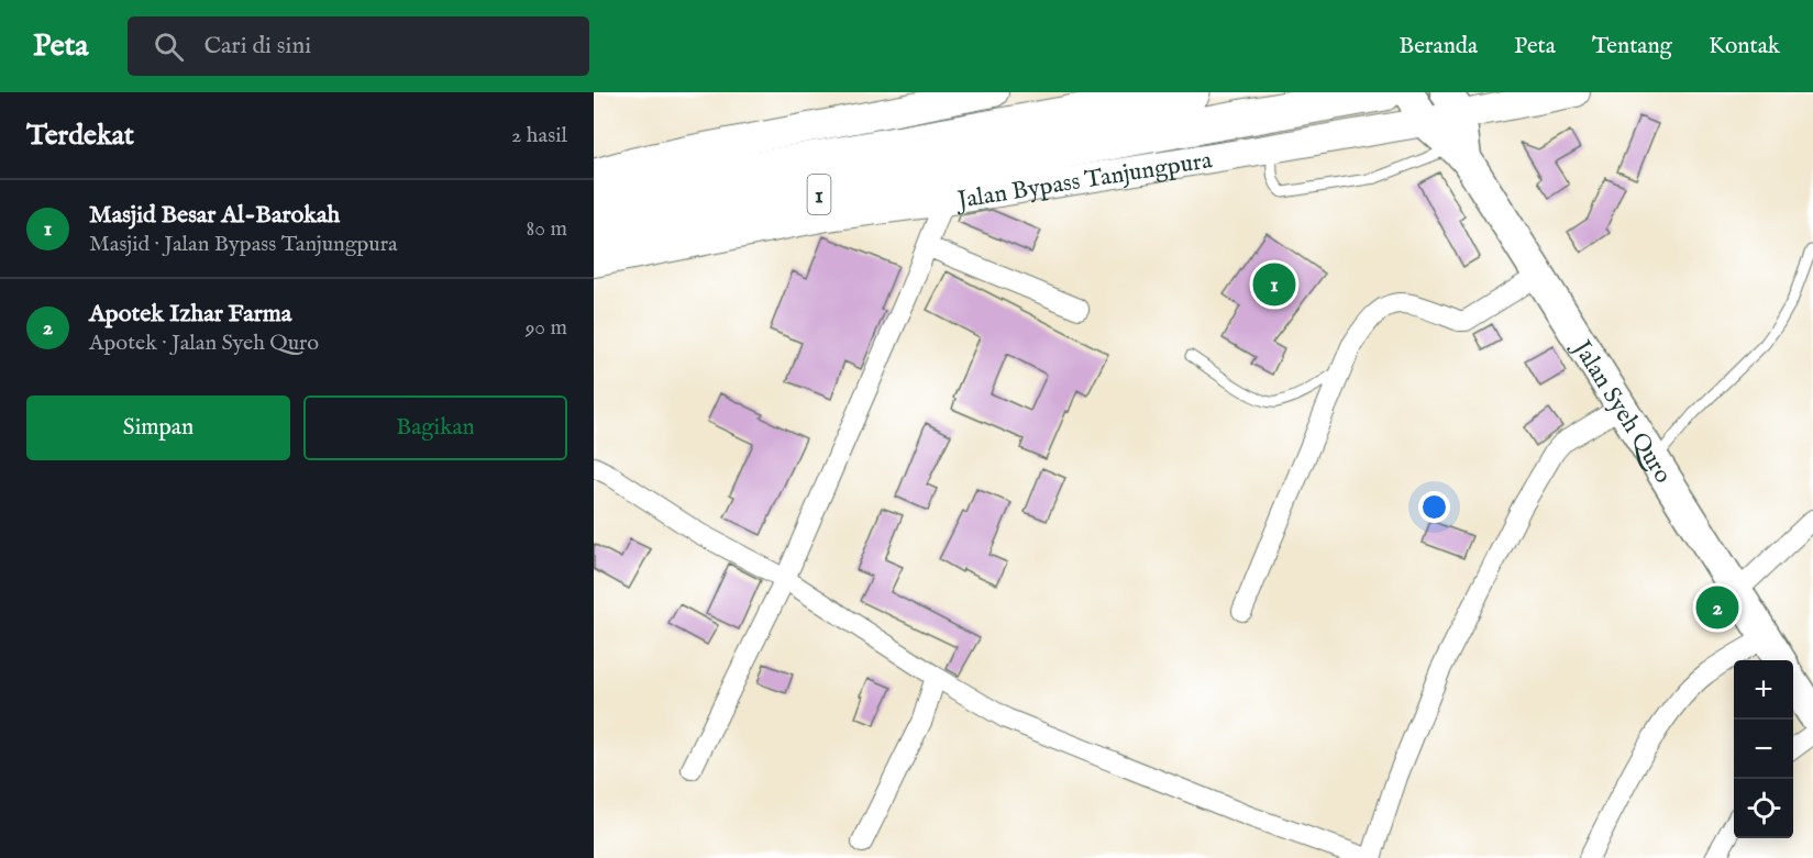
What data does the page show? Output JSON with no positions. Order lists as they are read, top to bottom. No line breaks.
{"streets":{"highway":["Jalan Bypass Tanjungpura","1"],"main road":["Jalan Syeh Quro"]},"crossings":[["Jalan Bypass Tanjungpura","Jalan Syeh Quro"]],"page":{"header":"Peta","search":"Cari di sini","nav":["Beranda","Peta","Tentang","Kontak"],"heading":["Terdekat","2 hasil"],"list":[{"mark":"1","name":"Masjid Besar Al-Barokah","note":"Masjid · Jalan Bypass Tanjungpura","value":"80 m"},{"mark":"2","name":"Apotek Izhar Farma","note":"Apotek · Jalan Syeh Quro","value":"90 m"}],"pins":["1","2"],"buttons":["Simpan","Bagikan"],"map_buttons":["+","−"]}}
